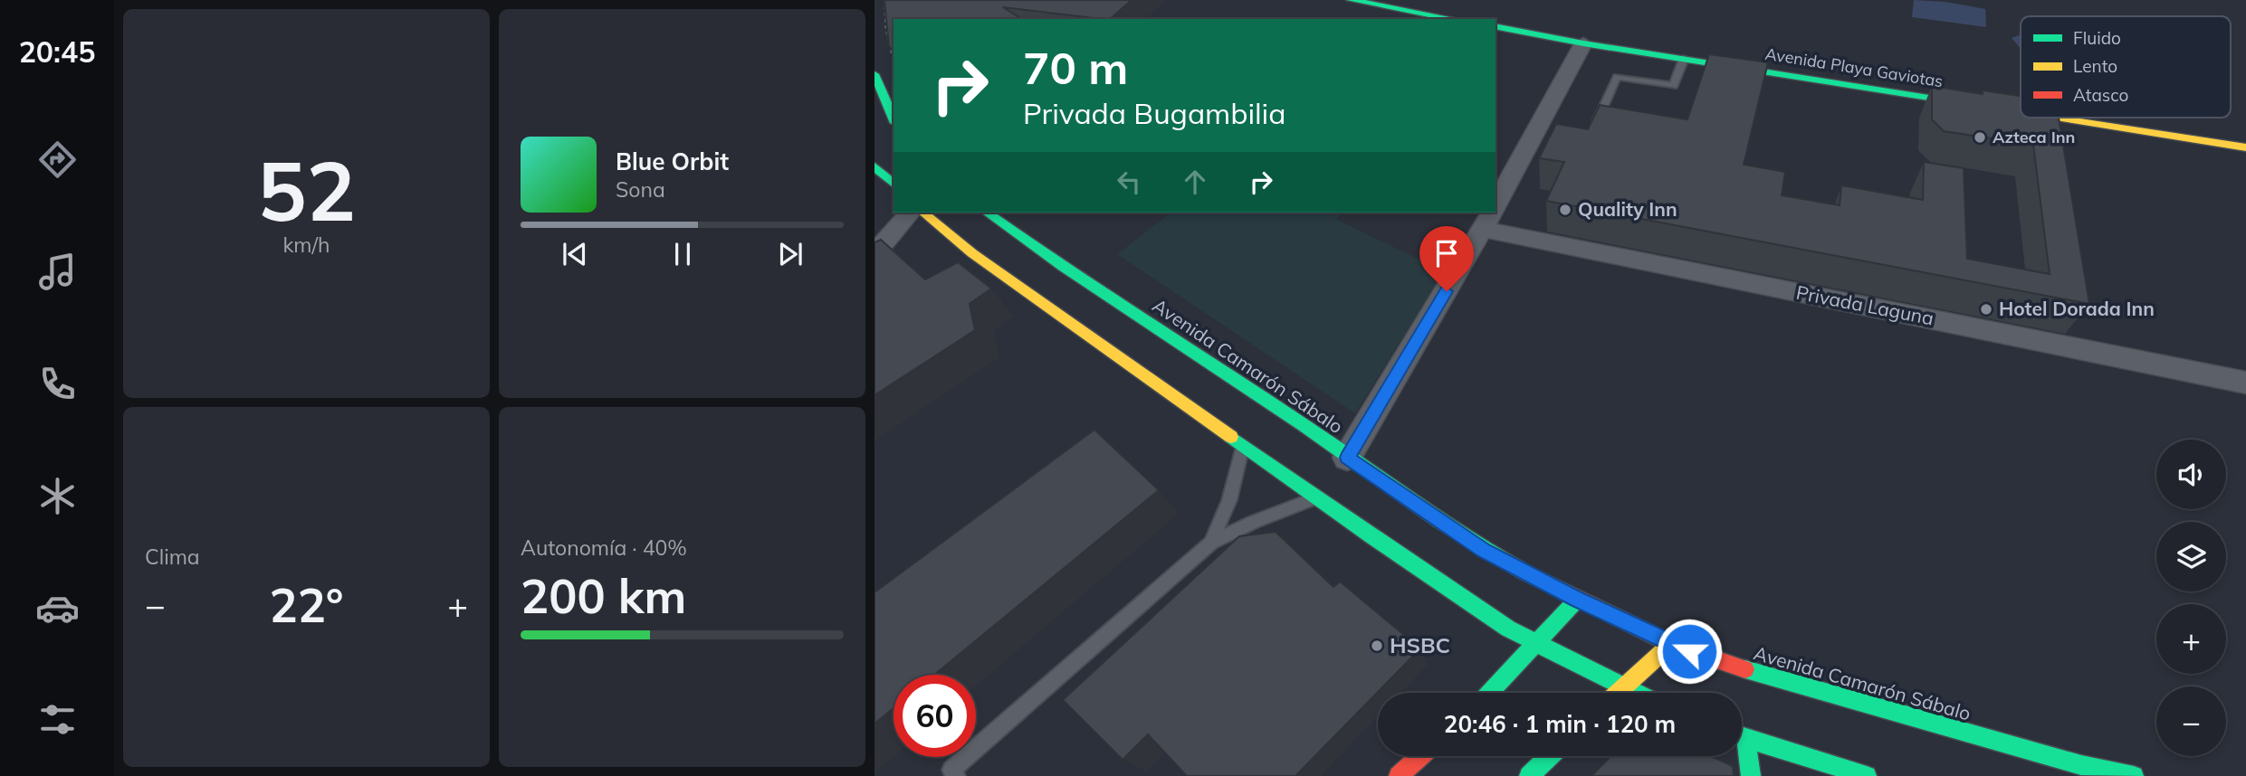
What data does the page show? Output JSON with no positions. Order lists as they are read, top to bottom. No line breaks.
{"streets":{"main road":["Avenida Playa Gaviotas","Avenida Camarón Sábalo"],"street":["Privada Laguna"]},"places":["Azteca Inn","Quality Inn","Hotel Dorada Inn","HSBC"],"legend":["Fluido","Lento","Atasco"],"page":{"tabs":"20:45","tile":[["52","km/h"],"Clima",["Autonomía · 40%","200 km"]],"turn":["70 m","Privada Bugambilia"],"song":["Blue Orbit","Sona"],"map_buttons":["+","−"],"heat":["−","22°","+"],"limit":"60","trip":"20:46 · 1 min · 120 m"}}
